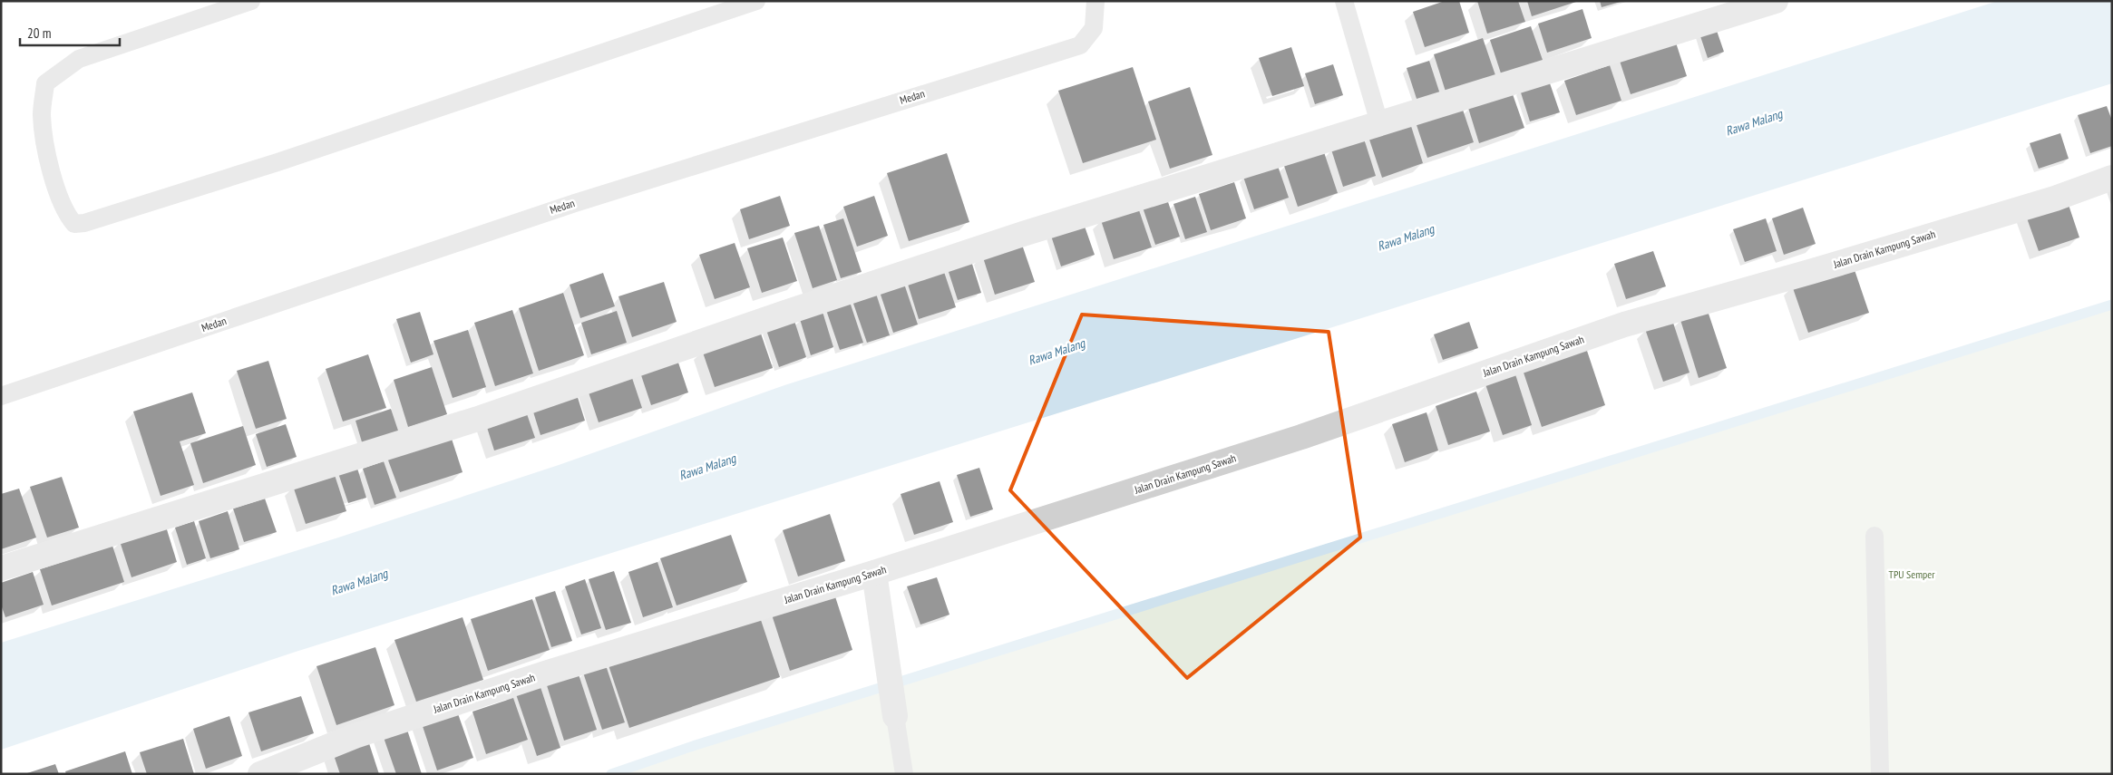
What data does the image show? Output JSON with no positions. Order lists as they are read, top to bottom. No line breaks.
{"streets":{"street":["Jalan Drain Kampung Sawah"],"lane":["Medan"]},"water":["Rawa Malang"],"parks":["TPU Semper"],"scale_bar":"20 m"}
